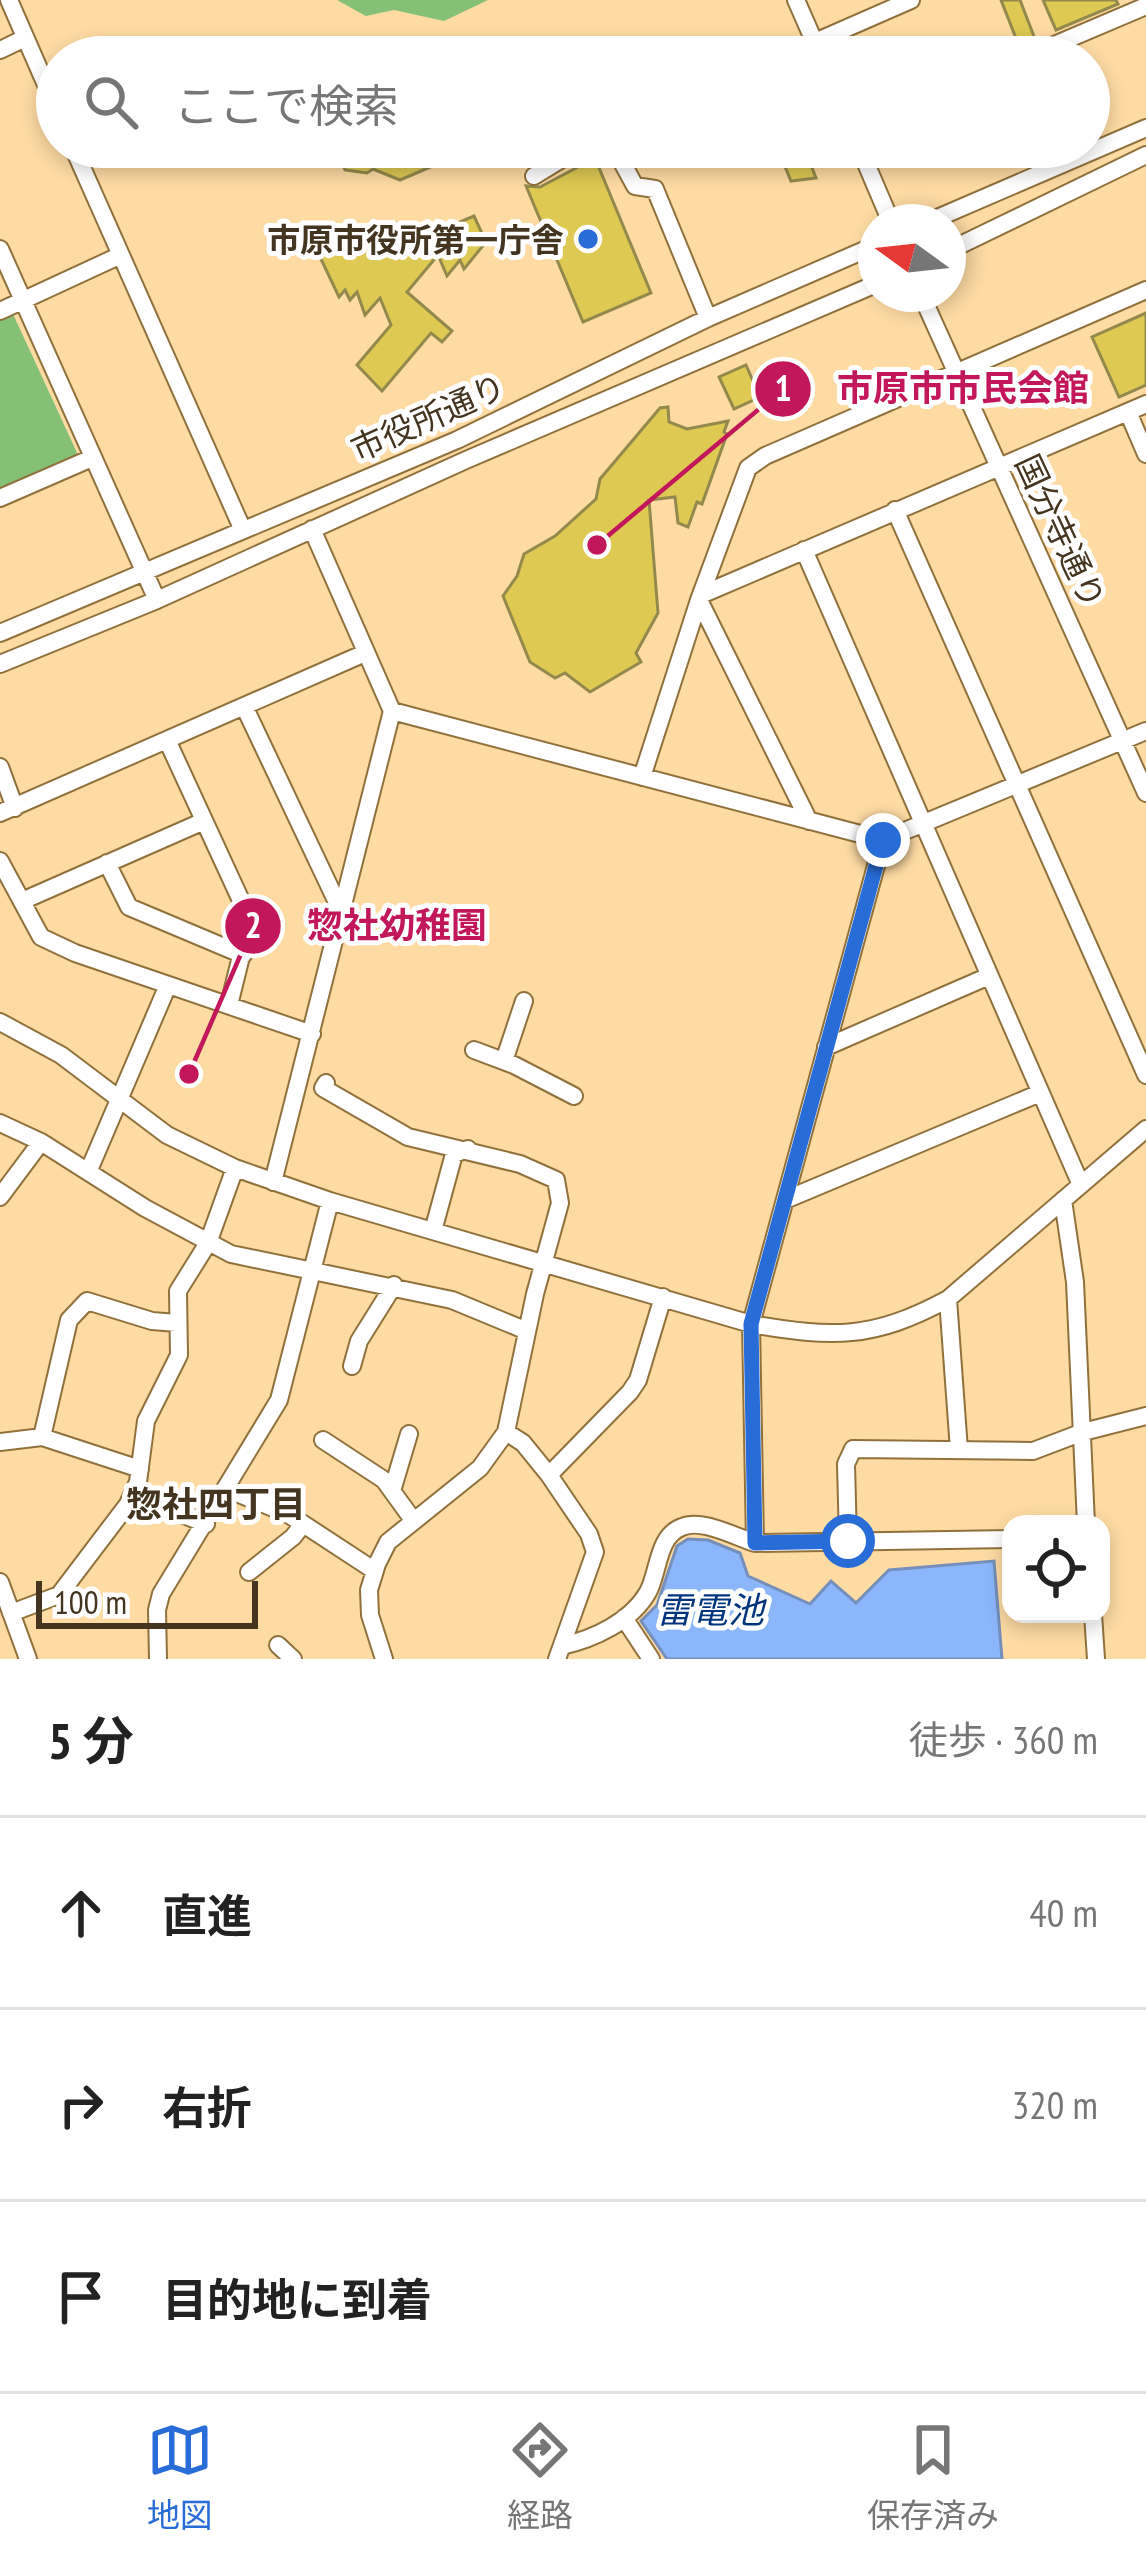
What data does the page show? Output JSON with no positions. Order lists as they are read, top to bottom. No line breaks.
{"streets":{"street":["市役所通り","国分寺通り"]},"districts":["惣社四丁目"],"water":["雷電池"],"places":["市原市役所第一庁舎","市原市市民会館","惣社幼稚園"],"scale_bar":"100 m","north":"left","page":{"search":"ここで検索","scale":"100 m","heading":["5 分","徒歩 · 360 m"],"list":[["直進","40 m"],["右折","320 m"],"目的地に到着"],"nav":["地図","経路","保存済み"]}}
